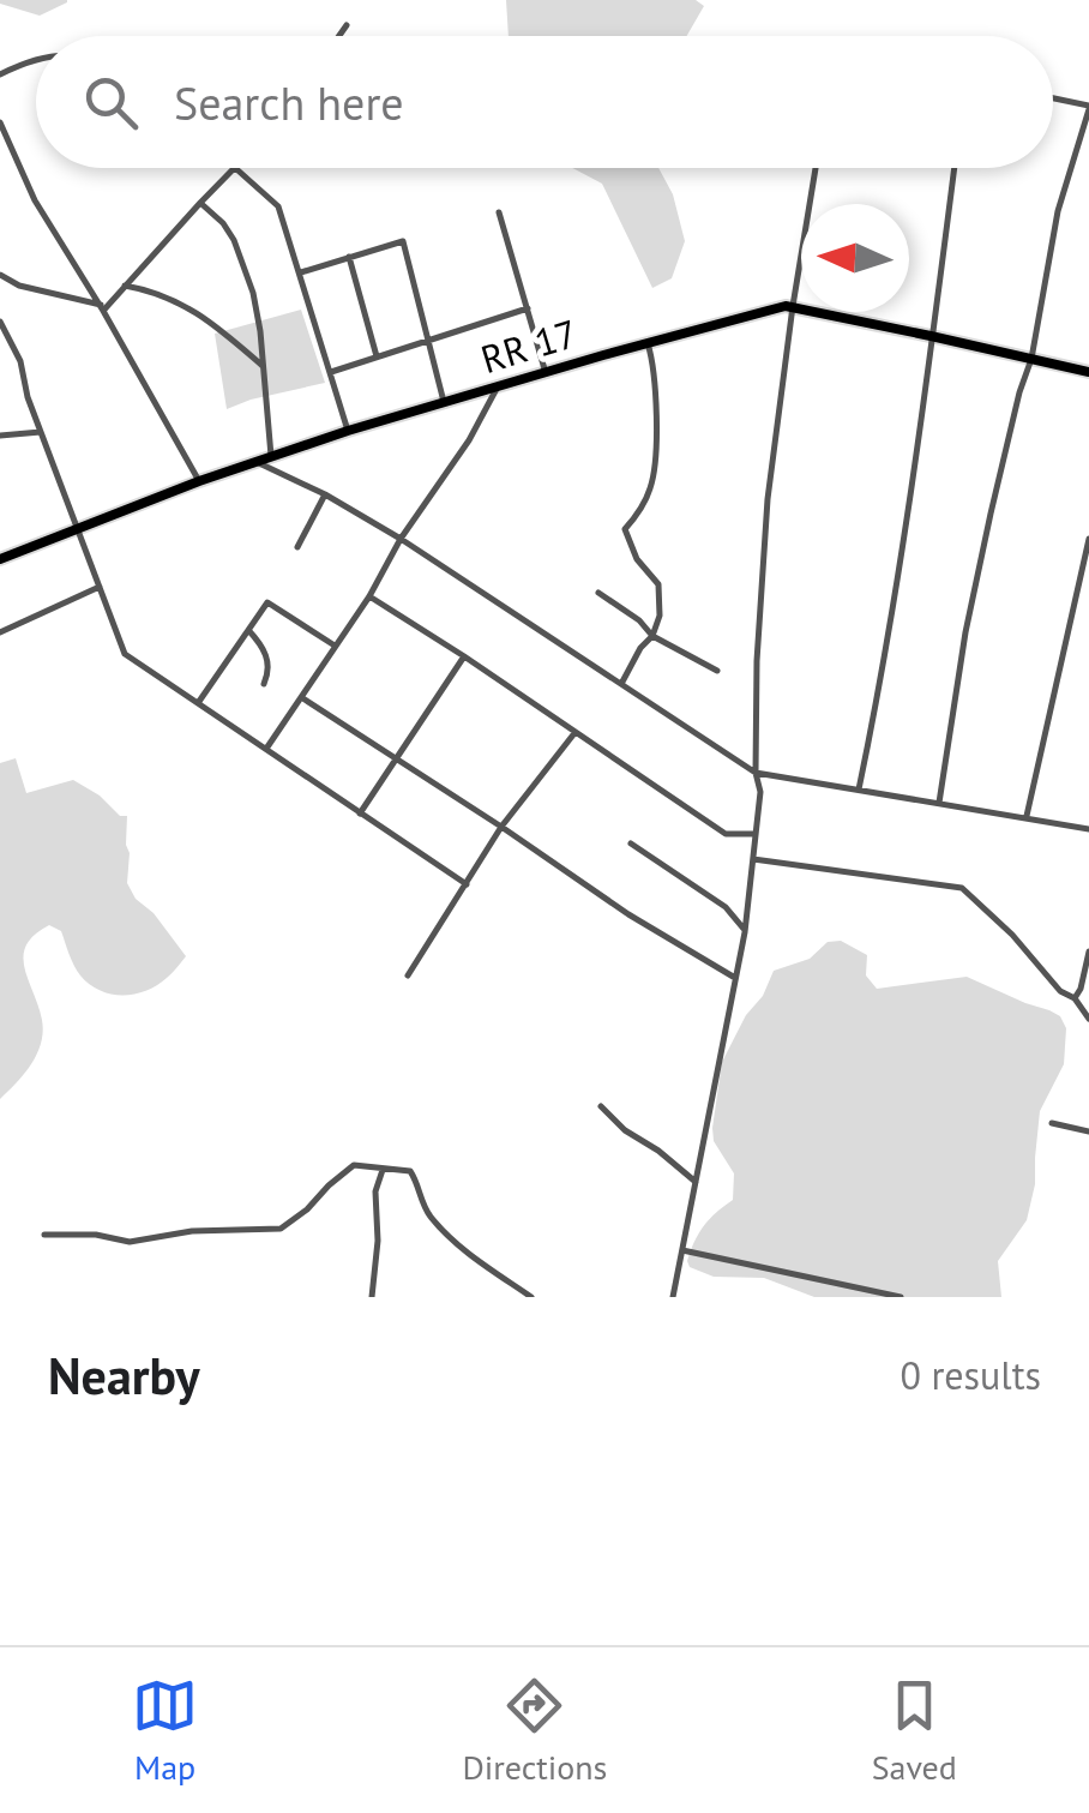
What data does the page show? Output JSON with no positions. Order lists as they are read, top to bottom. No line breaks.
{"streets":{"main road":["RR 17"]},"north":"left","page":{"search":"Search here","heading":["Nearby","0 results"],"nav":["Map","Directions","Saved"]}}
